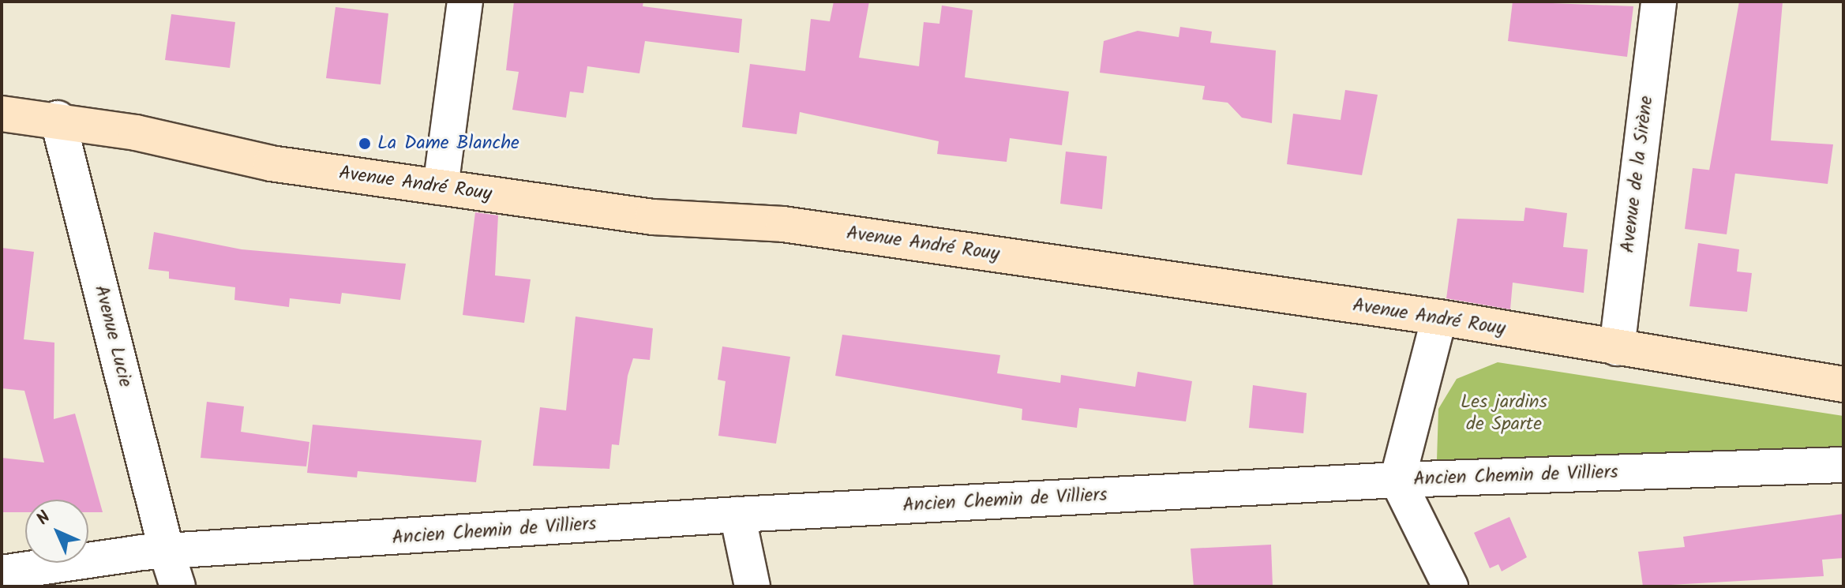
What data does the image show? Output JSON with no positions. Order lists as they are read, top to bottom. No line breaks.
{"streets":{"main road":["Avenue André Rouy"],"street":["Avenue de la Sirène","Avenue Lucie","Ancien Chemin de Villiers"]},"crossings":[["Avenue de la Sirène","Avenue André Rouy"],["Avenue André Rouy","Avenue Lucie"],["Avenue Lucie","Ancien Chemin de Villiers"]],"parks":["Les jardins de Sparte"],"places":["La Dame Blanche"],"north":"top left"}
